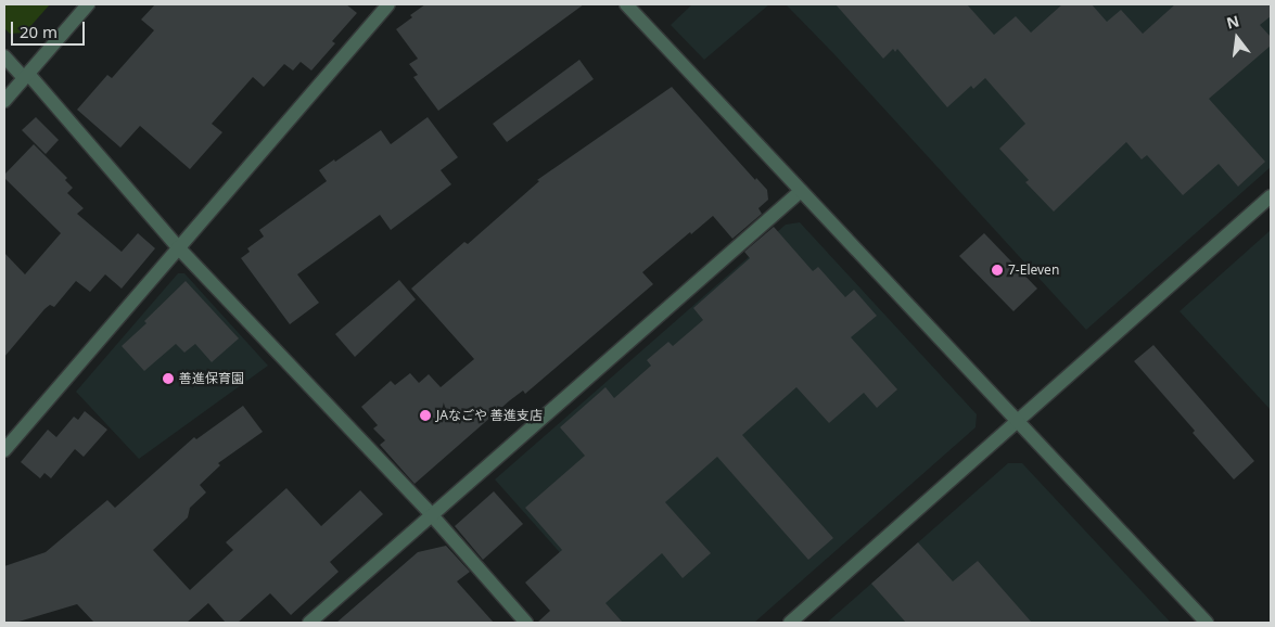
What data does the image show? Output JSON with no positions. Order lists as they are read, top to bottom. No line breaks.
{"places":["7-Eleven","善進保育園","JAなごや 善進支店"],"scale_bar":"20 m","north":"top"}
